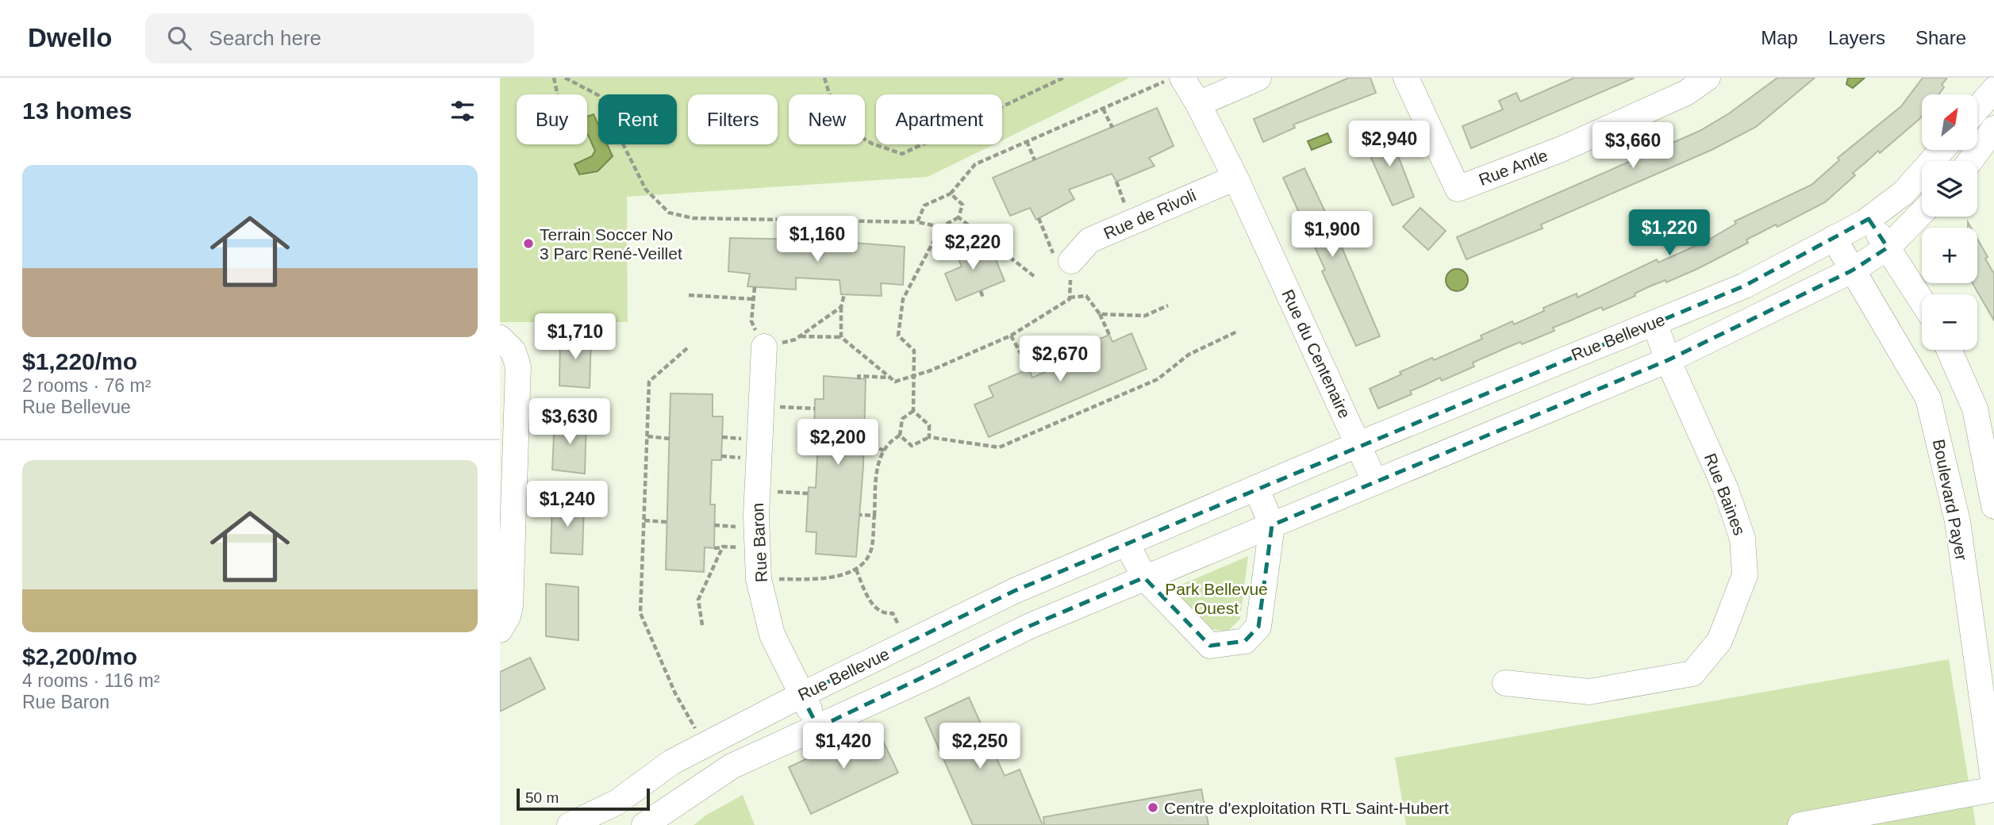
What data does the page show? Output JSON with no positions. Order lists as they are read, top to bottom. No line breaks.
{"streets":{"street":["Rue Antle","Rue de Rivoli","Rue Bellevue","Rue du Centenaire","Rue Baines","Boulevard Payer","Rue Baron"]},"crossings":[["Rue de Rivoli","Rue du Centenaire"],["Rue Bellevue","Rue du Centenaire"],["Rue Bellevue","Rue Baines"],["Rue Bellevue","Boulevard Payer"],["Rue Bellevue","Rue Baron"]],"parks":["Park Bellevue Ouest"],"places":["Terrain Soccer No 3 Parc René-Veillet","Centre d'exploitation RTL Saint-Hubert"],"scale_bar":"50 m","north":"top right","page":{"header":"Dwello","search":"Search here","nav":["Map","Layers","Share"],"heading":"13 homes","map_buttons":["+","−"],"chip":["Buy","Rent","Filters","New","Apartment"],"price":["$2,940","$3,660","$1,220","$1,900","$1,160","$2,220","$1,710","$2,670","$3,630","$2,200","$1,240","$1,420","$2,250"],"list":[{"name":"$1,220/mo","note":"2 rooms · 76 m² · Rue Bellevue"},{"name":"$2,200/mo","note":"4 rooms · 116 m² · Rue Baron"}],"scale":"50 m"}}
